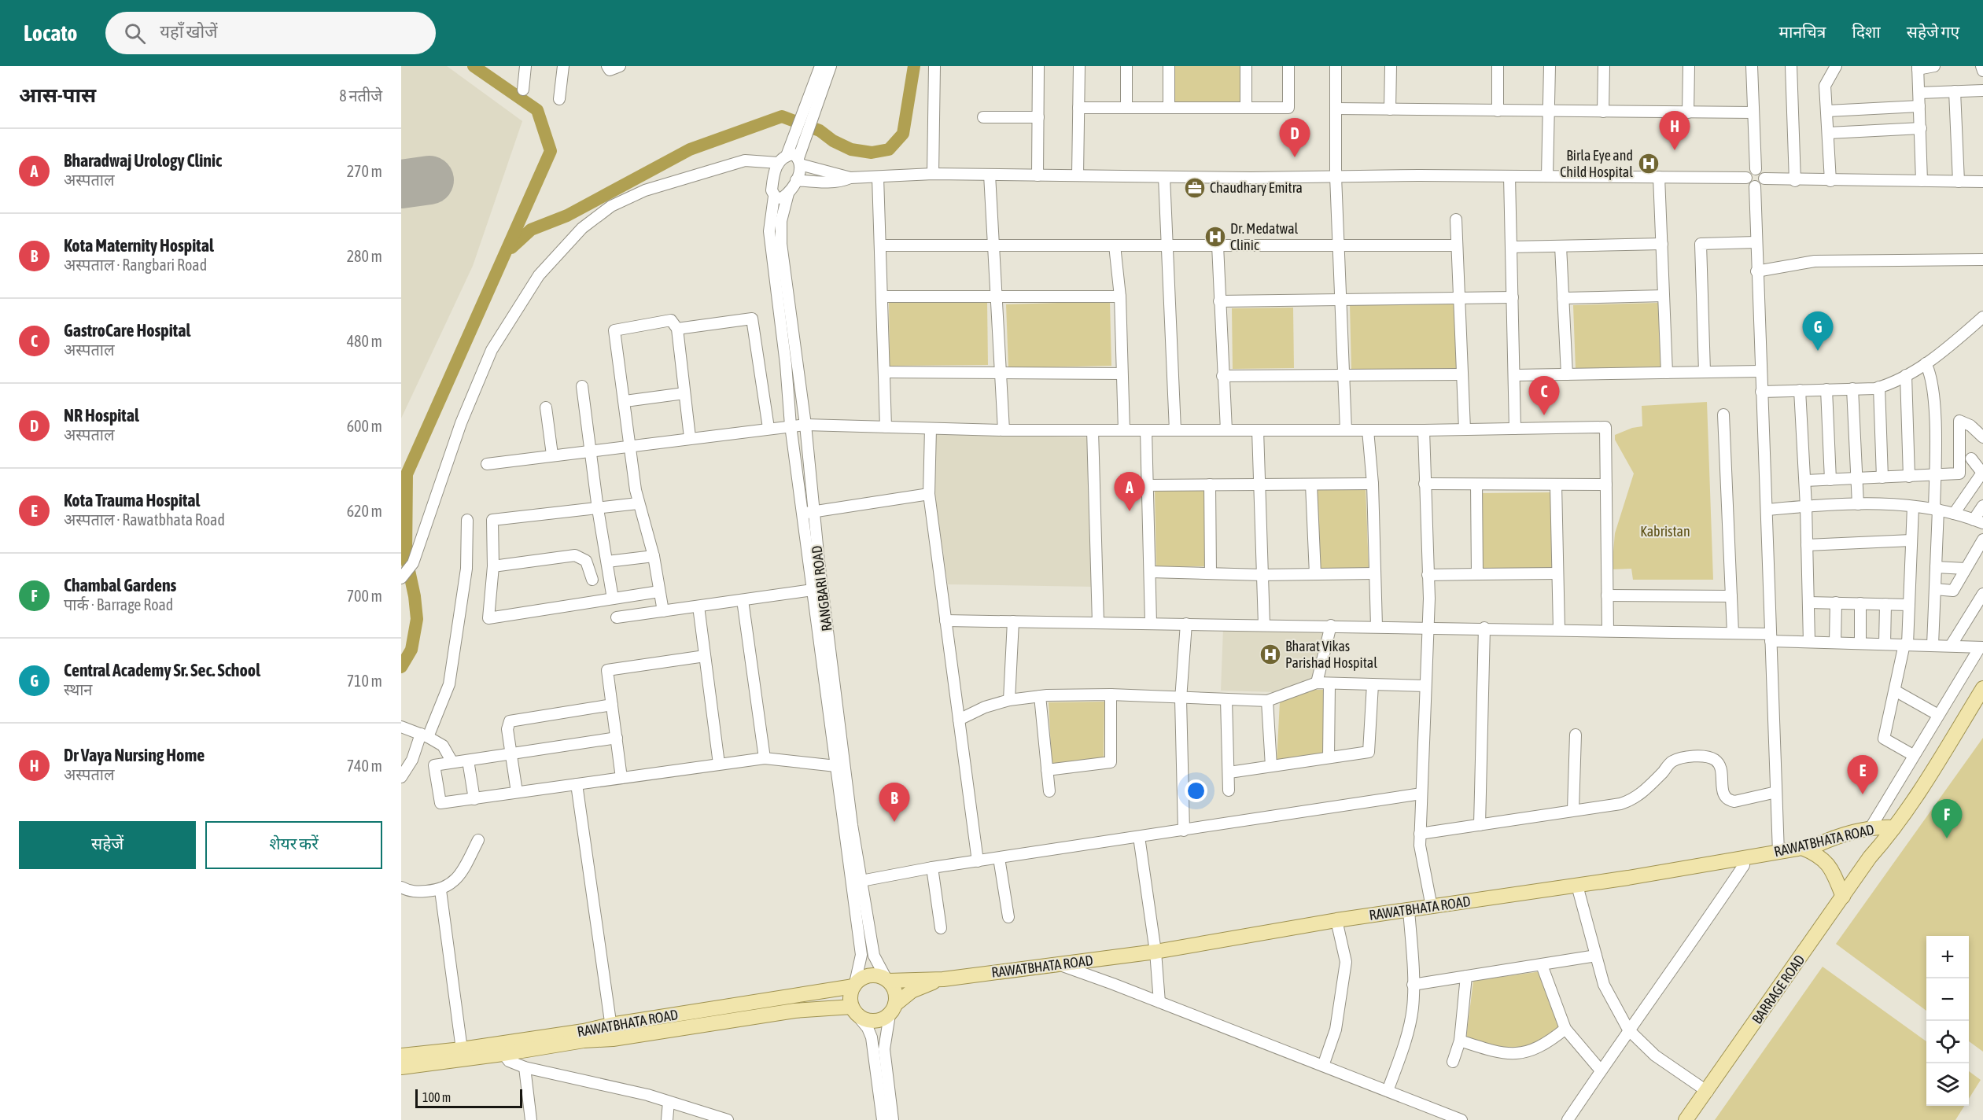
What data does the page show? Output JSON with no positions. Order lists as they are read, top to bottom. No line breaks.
{"streets":{"main road":["RAWATBHATA ROAD","BARRAGE ROAD"],"street":["RANGBARI ROAD"]},"crossings":[["RANGBARI ROAD","RAWATBHATA ROAD"],["RAWATBHATA ROAD","BARRAGE ROAD"]],"parks":["Kabristan"],"places":{"hospital":["Birla Eye and Child Hospital","Dr. Medatwal Clinic","Bharat Vikas Parishad Hospital"],"office":["Chaudhary Emitra"]},"scale_bar":"100 m","page":{"header":"Locato","search":"यहाँ खोजें","nav":["मानचित्र","दिशा","सहेजे गए"],"heading":["आस-पास","8 नतीजे"],"pins":["H","D","G","C","A","E","B","F"],"list":[{"mark":"A","name":"Bharadwaj Urology Clinic","note":"अस्पताल","value":"270 m"},{"mark":"B","name":"Kota Maternity Hospital","note":"अस्पताल · Rangbari Road","value":"280 m"},{"mark":"C","name":"GastroCare Hospital","note":"अस्पताल","value":"480 m"},{"mark":"D","name":"NR Hospital","note":"अस्पताल","value":"600 m"},{"mark":"E","name":"Kota Trauma Hospital","note":"अस्पताल · Rawatbhata Road","value":"620 m"},{"mark":"F","name":"Chambal Gardens","note":"पार्क · Barrage Road","value":"700 m"},{"mark":"G","name":"Central Academy Sr. Sec. School","note":"स्थान","value":"710 m"},{"mark":"H","name":"Dr Vaya Nursing Home","note":"अस्पताल","value":"740 m"}],"buttons":["सहेजें","शेयर करें"],"map_buttons":["+","−"],"scale":"100 m"}}
